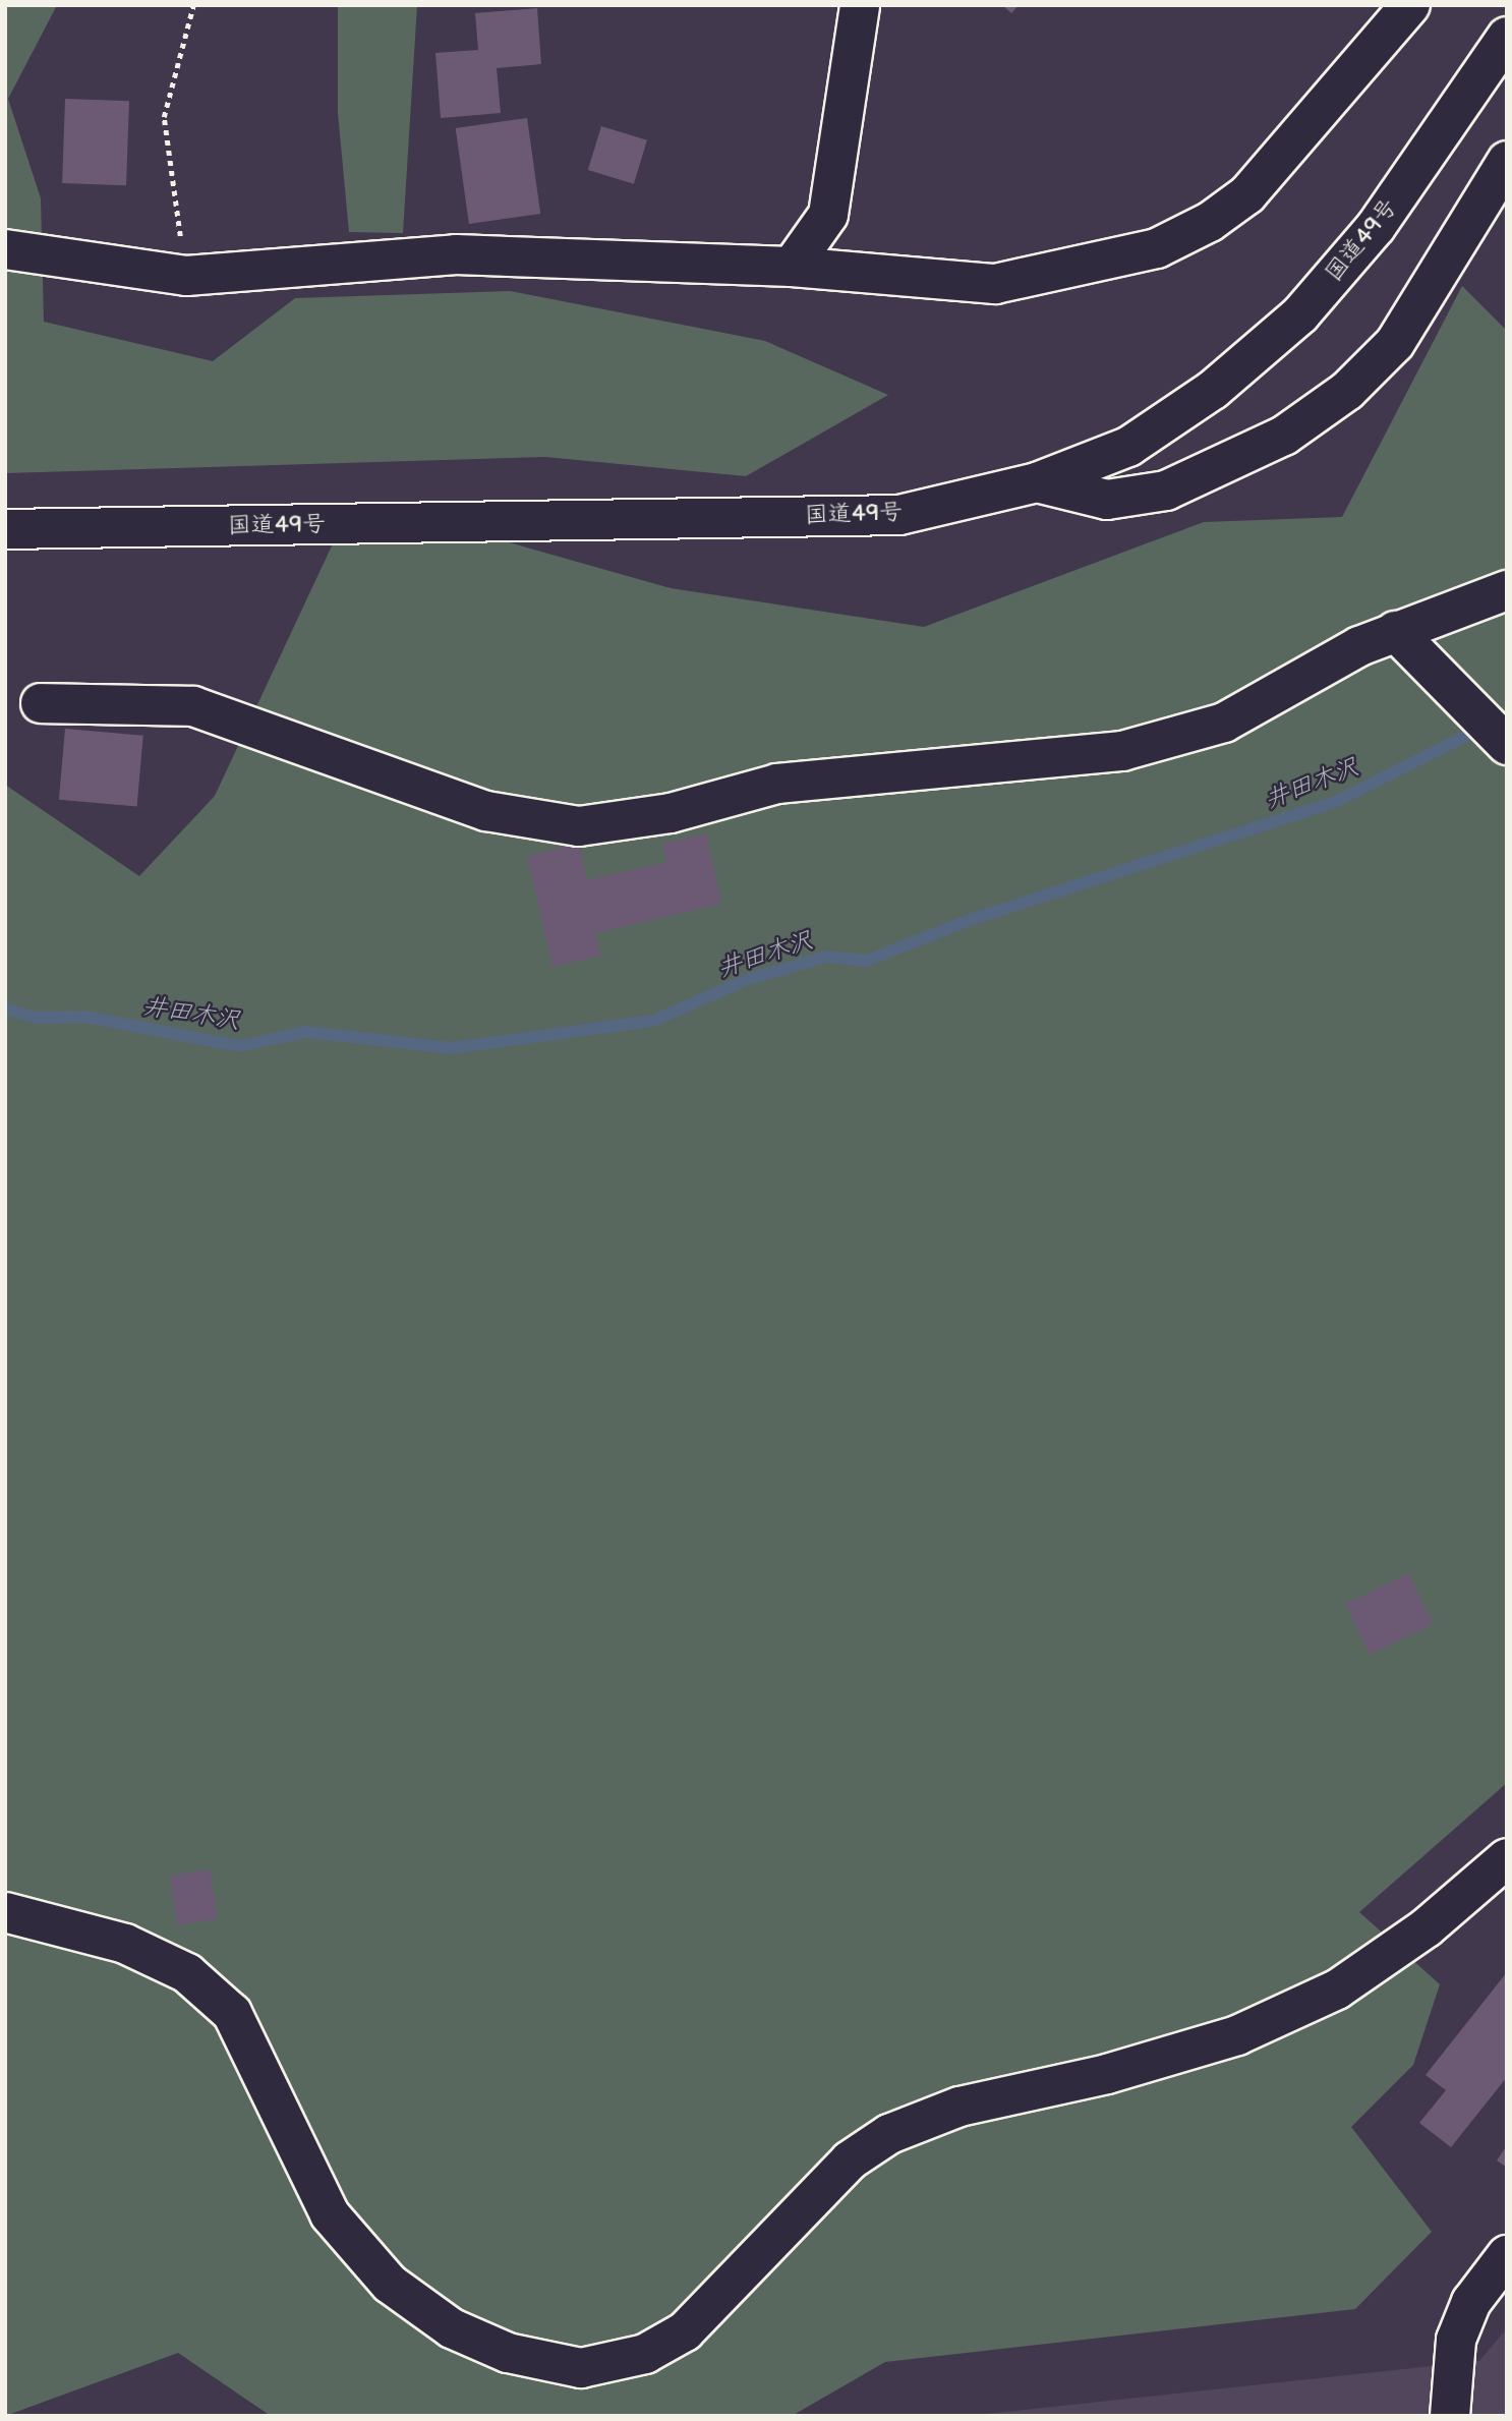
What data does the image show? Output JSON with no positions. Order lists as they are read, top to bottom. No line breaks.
{"streets":{"main road":["国道49号"]},"water":["井田木沢"]}
